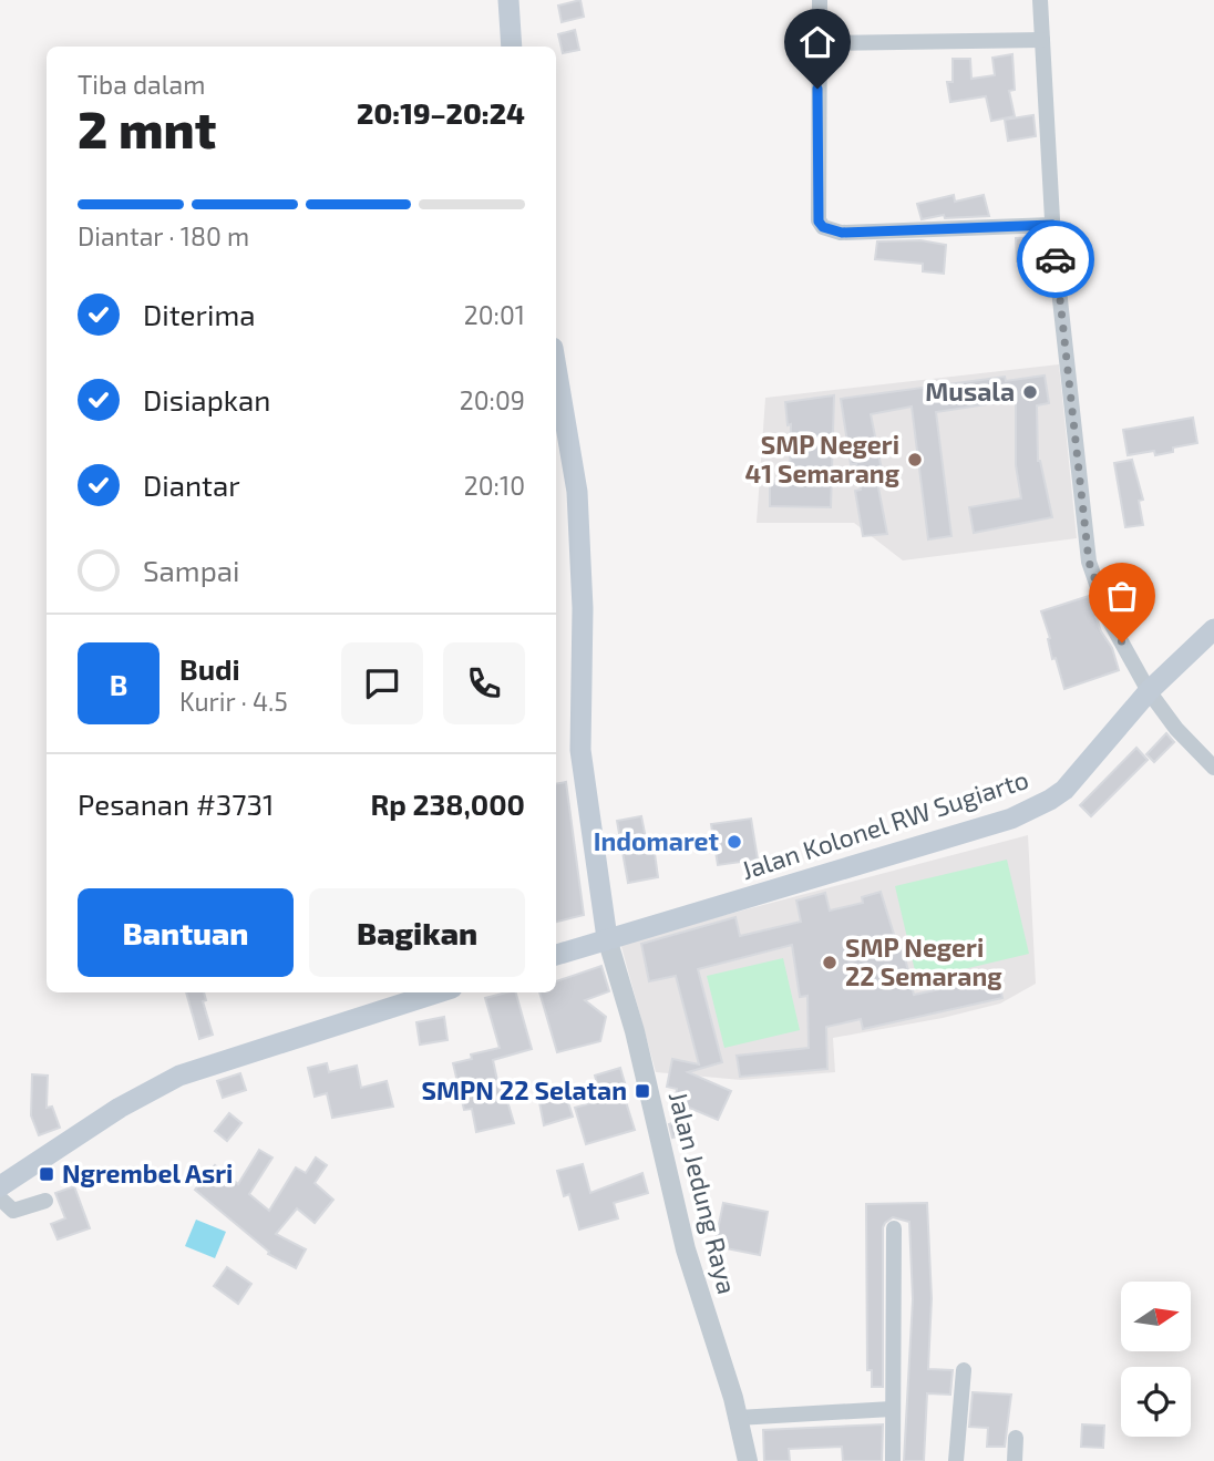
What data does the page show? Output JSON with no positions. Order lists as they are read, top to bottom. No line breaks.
{"streets":{"main road":["Jalan Kolonel RW Sugiarto"],"street":["Jalan Jedung Raya"]},"crossings":[["Jalan Kolonel RW Sugiarto","Jalan Jedung Raya"]],"places":{"other":["Musala","SMP Negeri 41 Semarang","Indomaret","SMP Negeri 22 Semarang"],"transit":["SMPN 22 Selatan","Ngrembel Asri"]},"north":"right","page":{"heading":["2 mnt","Tiba dalam","20:19–20:24"],"panel":["Budi","Kurir · 4.5","Pesanan #3731","Rp 238,000"],"bar":"Diantar · 180 m","list":[["Diterima","20:01"],["Disiapkan","20:09"],["Diantar","20:10"],"Sampai"],"round":"B","buttons":["Bantuan","Bagikan"]}}
